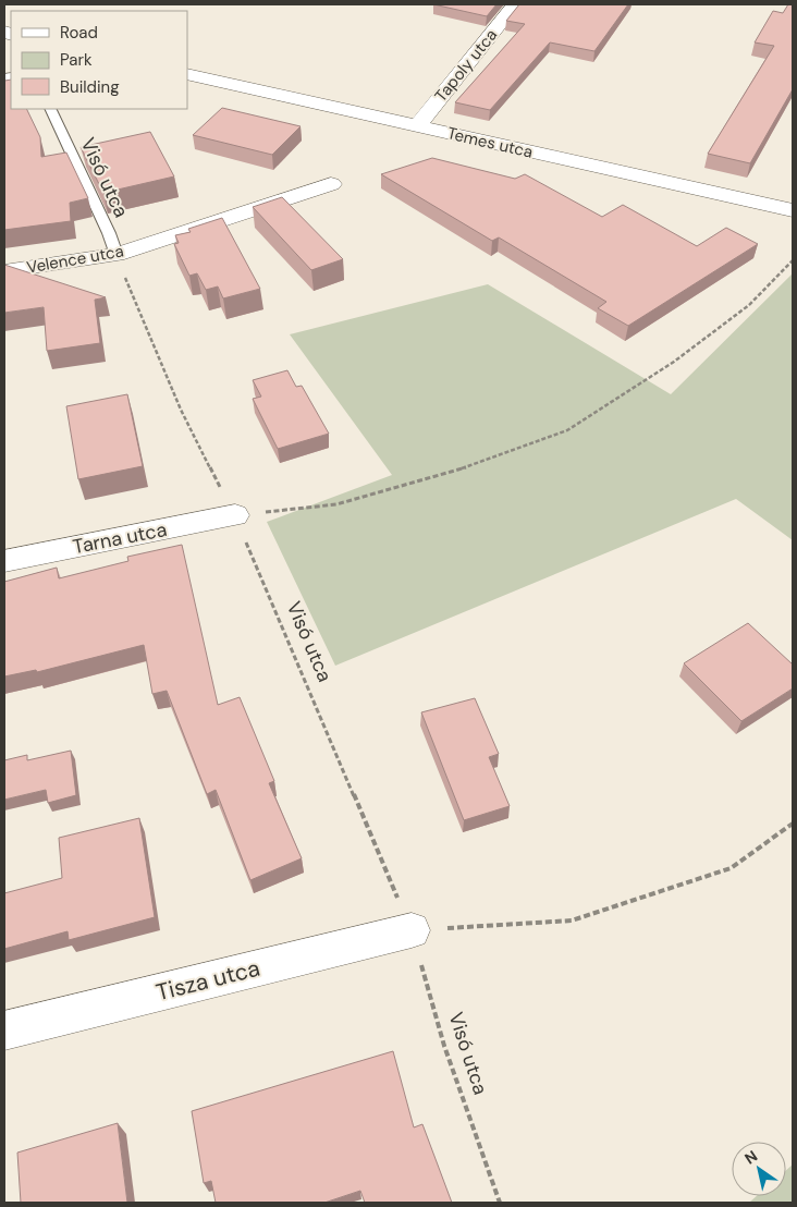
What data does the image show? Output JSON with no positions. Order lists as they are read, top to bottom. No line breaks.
{"streets":{"street":["Tapoly utca","Temes utca","Velence utca","Tarna utca","Tisza utca"],"lane":["Visó utca"]},"crossings":[["Tapoly utca","Temes utca"],["Visó utca","Velence utca"],["Visó utca","Tarna utca"],["Visó utca","Tisza utca"]],"legend":["Road","Park","Building"],"north":"top left"}
